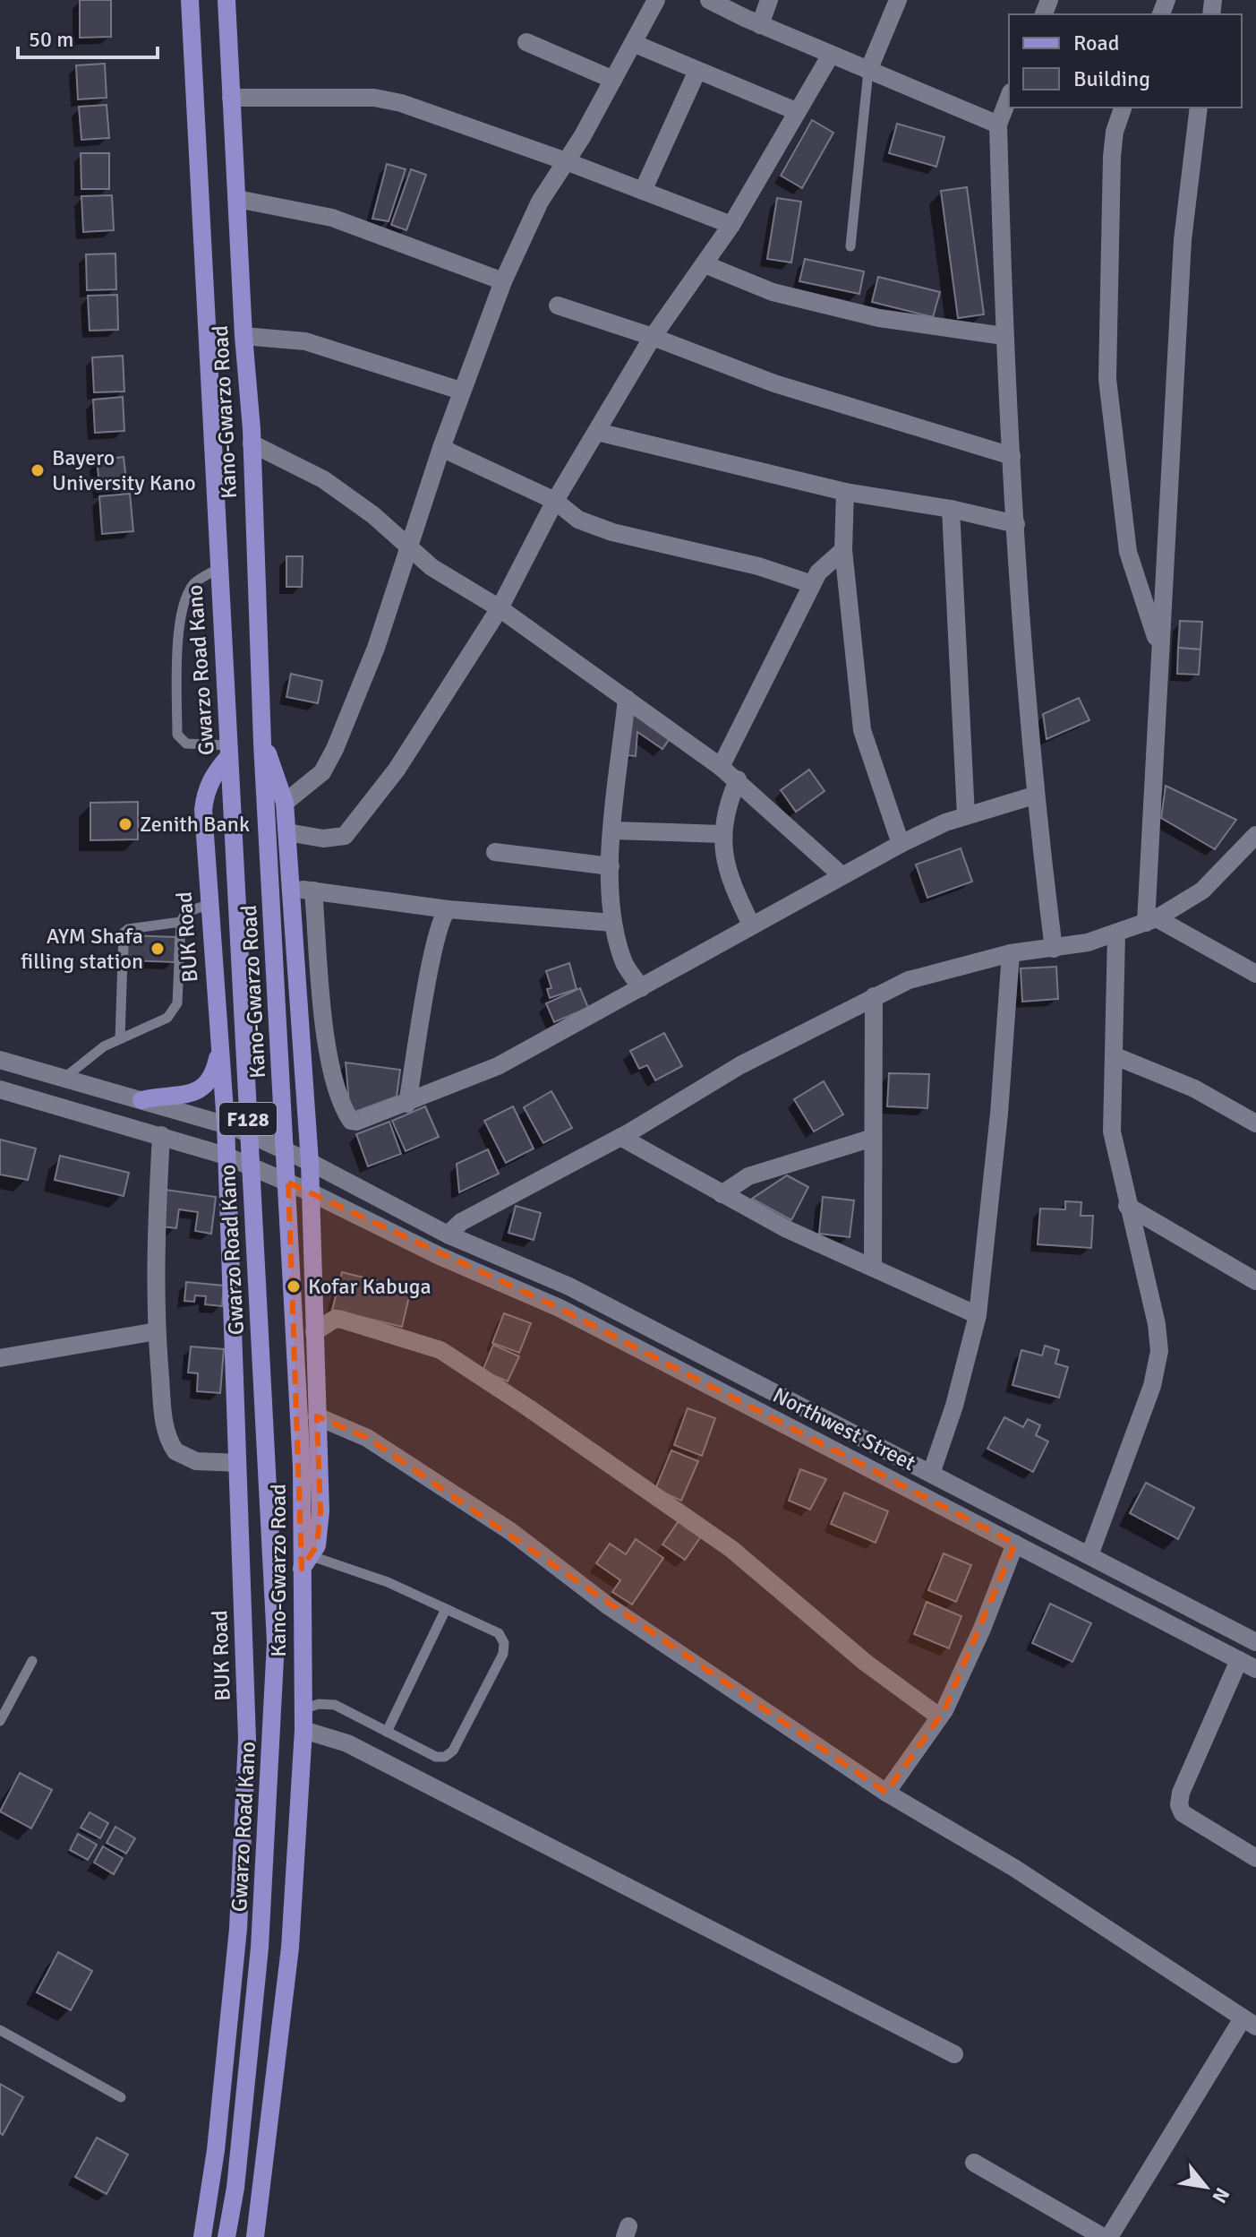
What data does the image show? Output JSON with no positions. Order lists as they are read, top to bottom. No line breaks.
{"streets":{"main road":["Kano-Gwarzo Road","Gwarzo Road Kano","BUK Road","F128"],"street":["Northwest Street"]},"crossings":[["Gwarzo Road Kano","BUK Road"],["BUK Road","Northwest Street"]],"places":["Bayero University Kano","Zenith Bank","AYM Shafa filling station","Kofar Kabuga"],"legend":["Road","Building"],"scale_bar":"50 m","north":"bottom right"}
